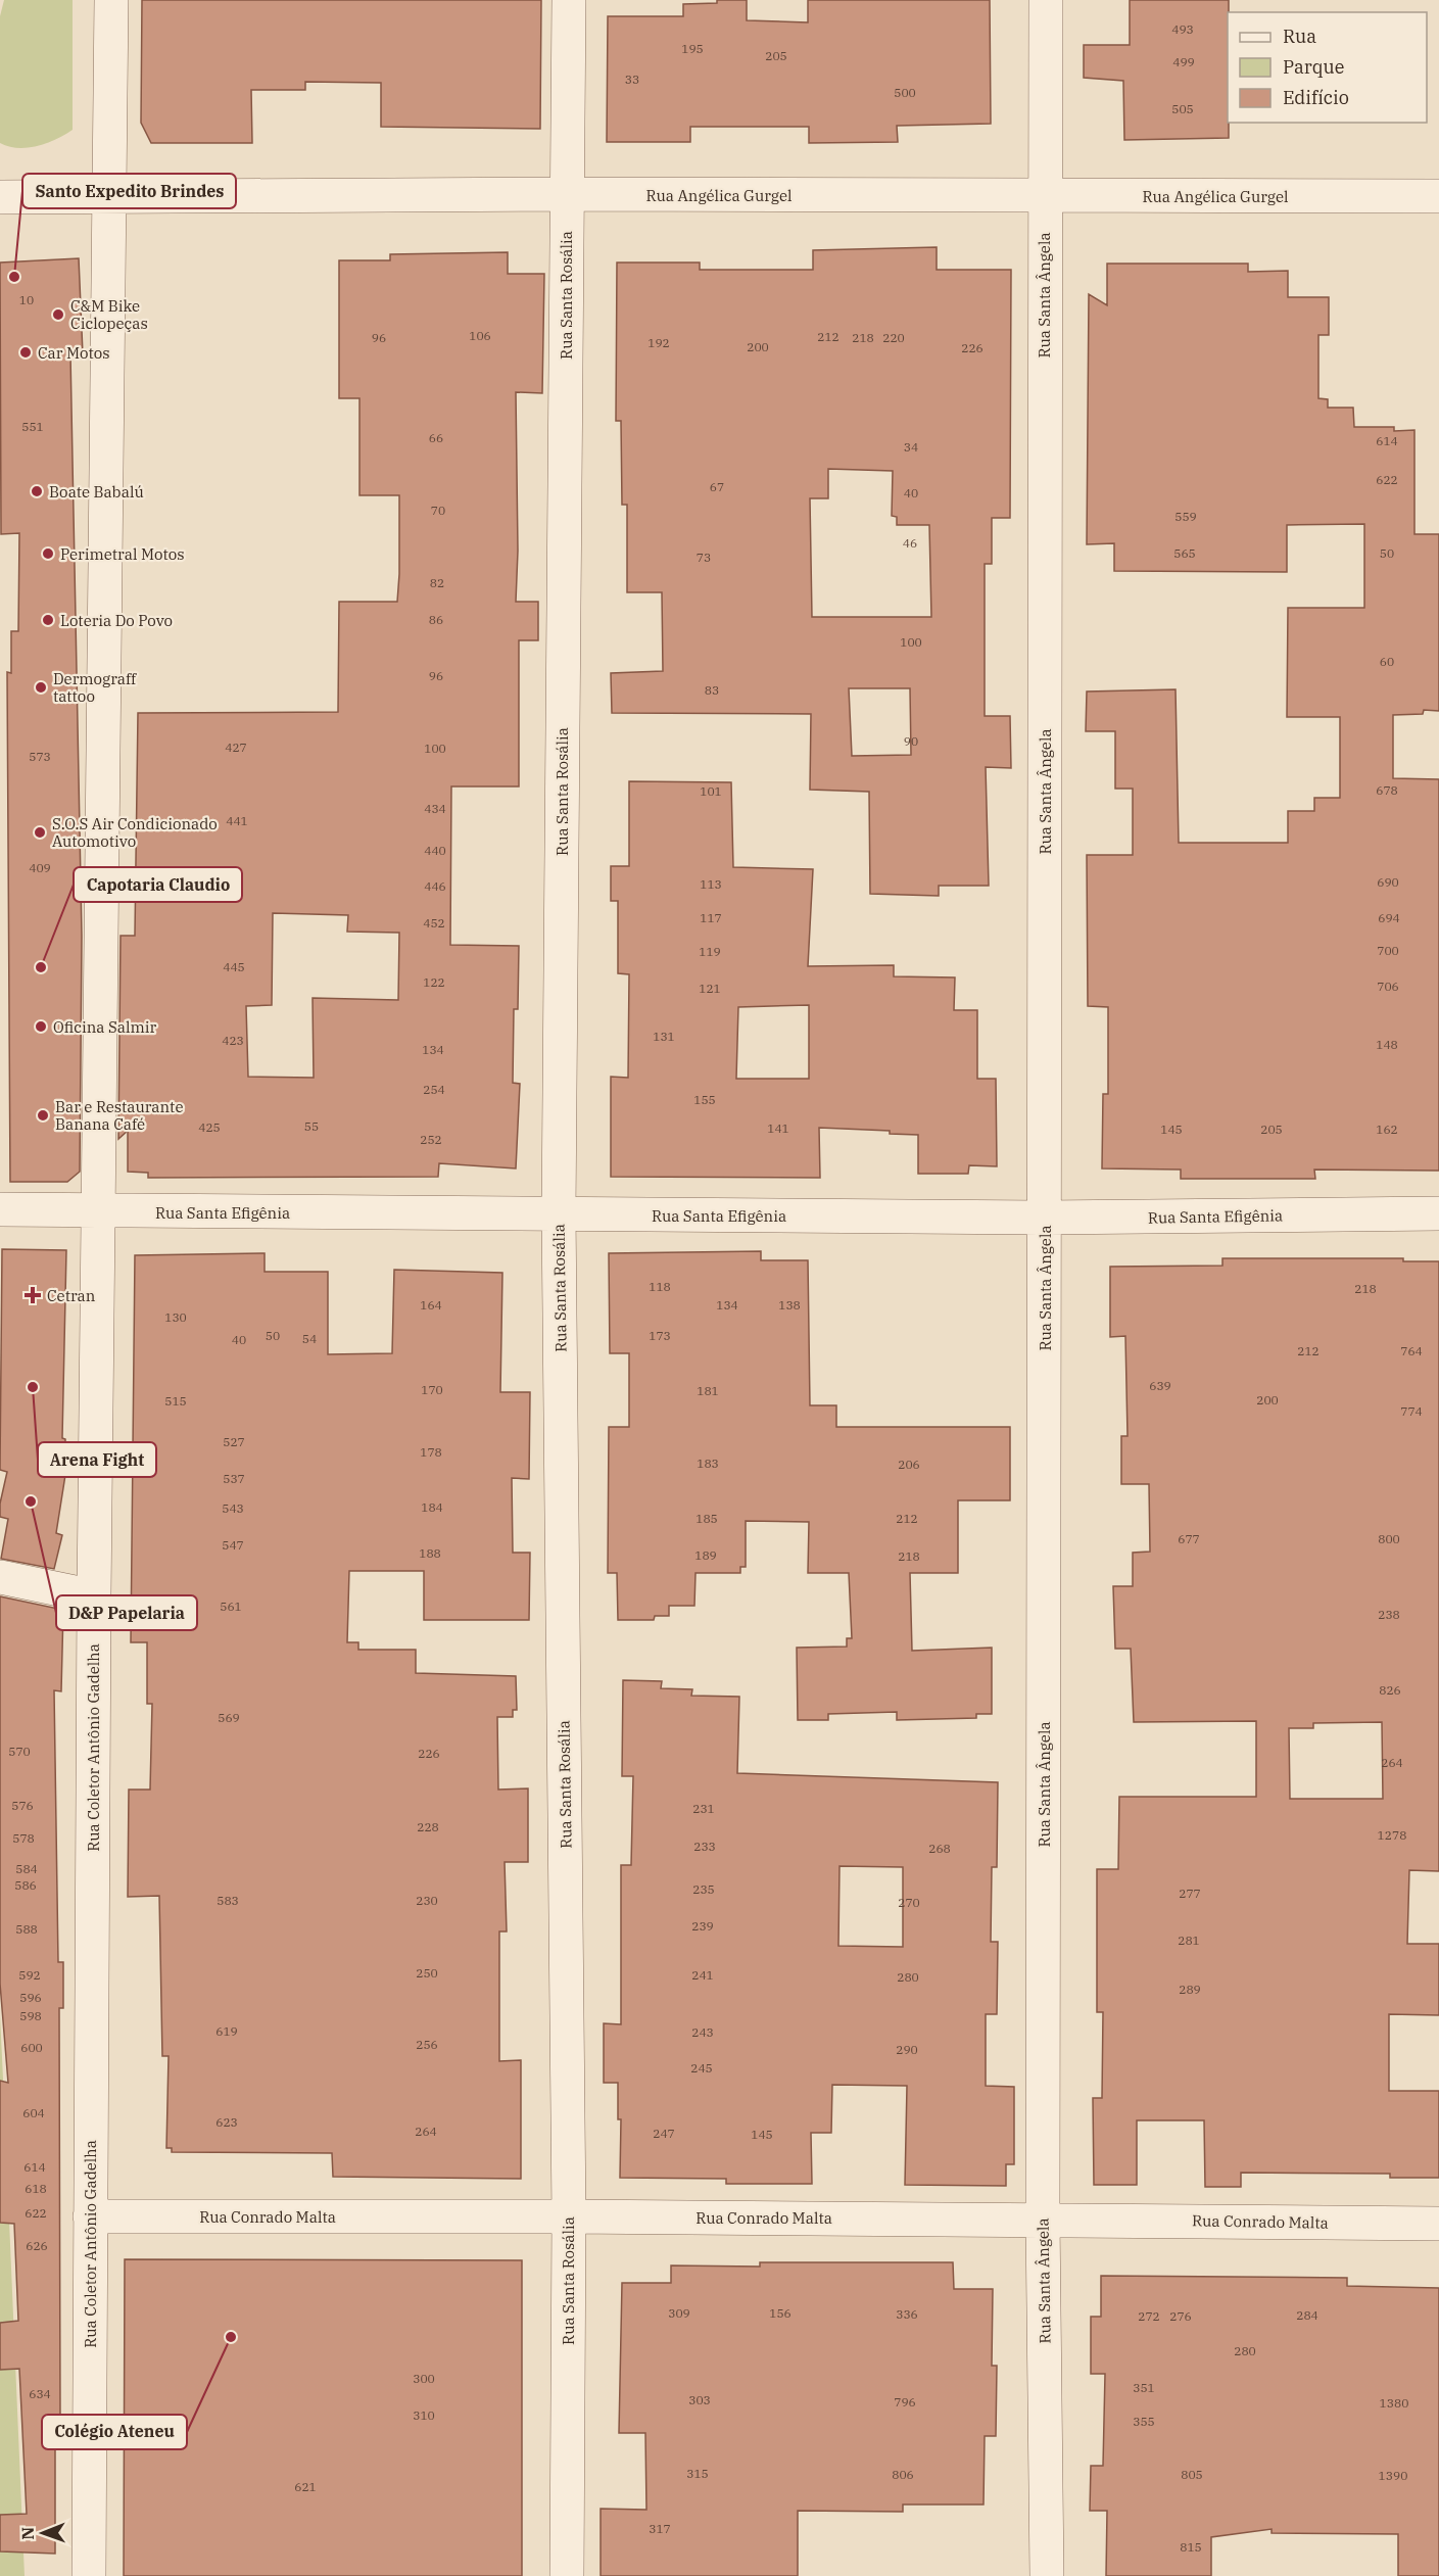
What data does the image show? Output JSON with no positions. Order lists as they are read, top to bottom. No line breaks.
{"streets":{"street":["Rua Angélica Gurgel","Rua Santa Rosália","Rua Santa Ângela","Rua Santa Efigênia","Rua Coletor Antônio Gadelha","Rua Conrado Malta"]},"crossings":[["Rua Angélica Gurgel","Rua Santa Rosália"],["Rua Angélica Gurgel","Rua Santa Ângela"],["Rua Angélica Gurgel","Rua Coletor Antônio Gadelha"],["Rua Santa Rosália","Rua Santa Efigênia"],["Rua Santa Rosália","Rua Conrado Malta"],["Rua Santa Ângela","Rua Santa Efigênia"],["Rua Santa Ângela","Rua Conrado Malta"],["Rua Santa Efigênia","Rua Coletor Antônio Gadelha"],["Rua Coletor Antônio Gadelha","Rua Conrado Malta"]],"places":{"other":["Santo Expedito Brindes","C&M Bike Ciclopeças","Car Motos","Boate Babalú","Perimetral Motos","Loteria Do Povo","Dermograff tattoo","S.O.S Air Condicionado Automotivo","Capotaria Claudio","Oficina Salmir","Bar e Restaurante Banana Café","Arena Fight","D&P Papelaria","Colégio Ateneu"],"health":["Cetran"]},"house_numbers":["493","195","205","499","33","500","505","10","106","212","96","218","220","192","200","226","551","66","614","34","622","67","40","70","559","46","565","50","73","82","86","100","60","96","83","90","427","100","573","678","101","434","441","440","409","690","113","446","117","694","452","700","119","445","122","706","121","131","423","148","134","254","155","55","425","141","145","205","162","252","118","218","164","134","138","130","50","173","54","40","212","764","639","170","181","200","515","774","527","178","183","206","537","184","543","185","212","677","800","547","188","189","218","561","238","826","569","570","226","264","576","231","228","1278","578","233","268","584","586","235","277","583","230","270","239","588","281","250","592","241","280","289","596","598","619","243","256","600","290","245","604","623","264","247","145","614","618","622","626","309","156","336","284","272","276","280","300","351","634","303","796","1380","310","355","315","806","805","1390","621","317","815"],"legend":["Rua","Parque","Edifício"],"north":"left"}
